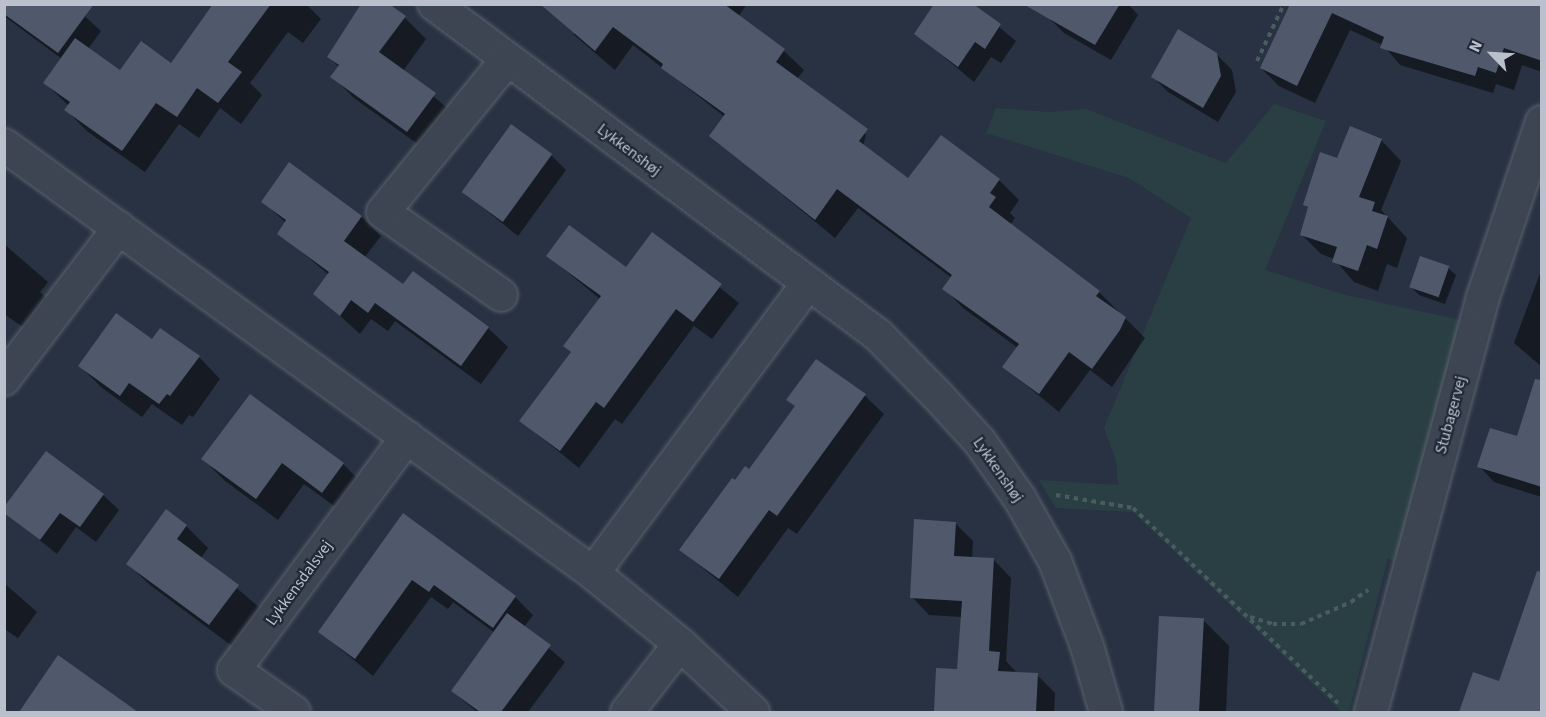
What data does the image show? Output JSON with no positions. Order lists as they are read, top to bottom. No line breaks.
{"streets":{"street":["Lykkenshøj","Stubagervej","Lykkensdalsvej"]},"north":"top left"}
